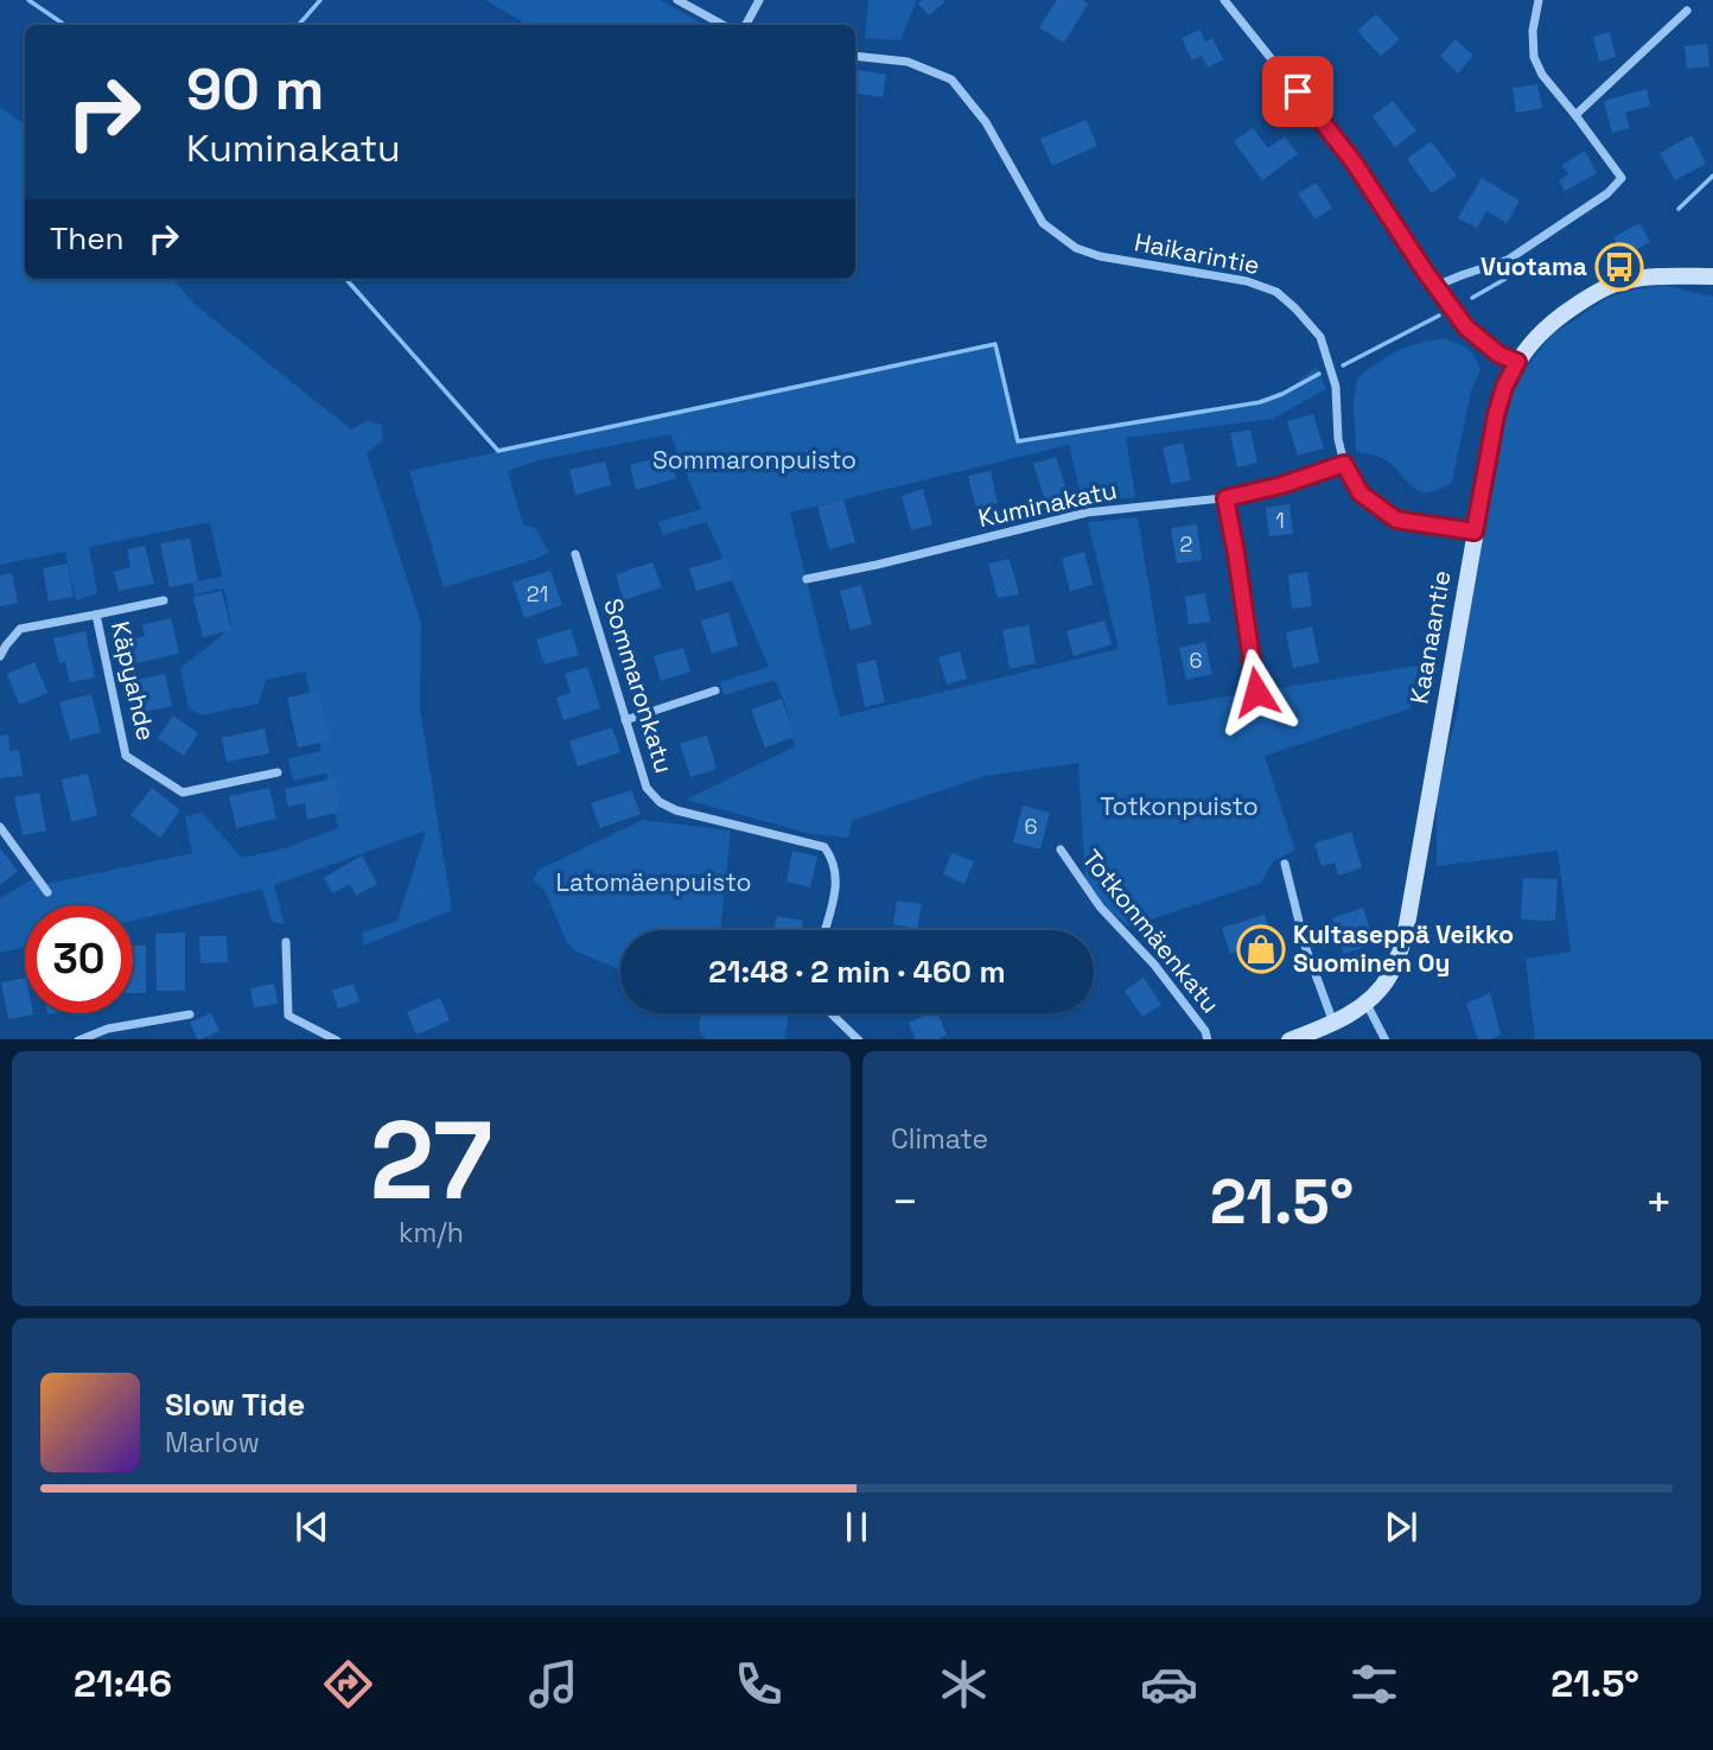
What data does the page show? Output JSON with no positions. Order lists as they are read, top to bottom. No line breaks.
{"streets":{"street":["Haikarintie","Kuminakatu","Kaanaantie","Käpyahde","Sommaronkatu","Totkonmäenkatu"]},"crossings":[["Haikarintie","Kuminakatu"],["Haikarintie","Kaanaantie"]],"parks":["Sommaronpuisto","Totkonpuisto","Latomäenpuisto"],"places":{"bus stop":["Vuotama"],"shop":["Kultaseppä Veikko Suominen Oy"]},"house_numbers":["1","2","21","6","6"],"page":{"turn":["90 m","Kuminakatu"],"then":"Then","limit":"30","trip":"21:48 · 2 min · 460 m","tile":[["27","km/h"],"Climate"],"heat":["−","21.5°","+"],"song":["Slow Tide","Marlow"],"tabs":["21:46","21.5°"]}}
